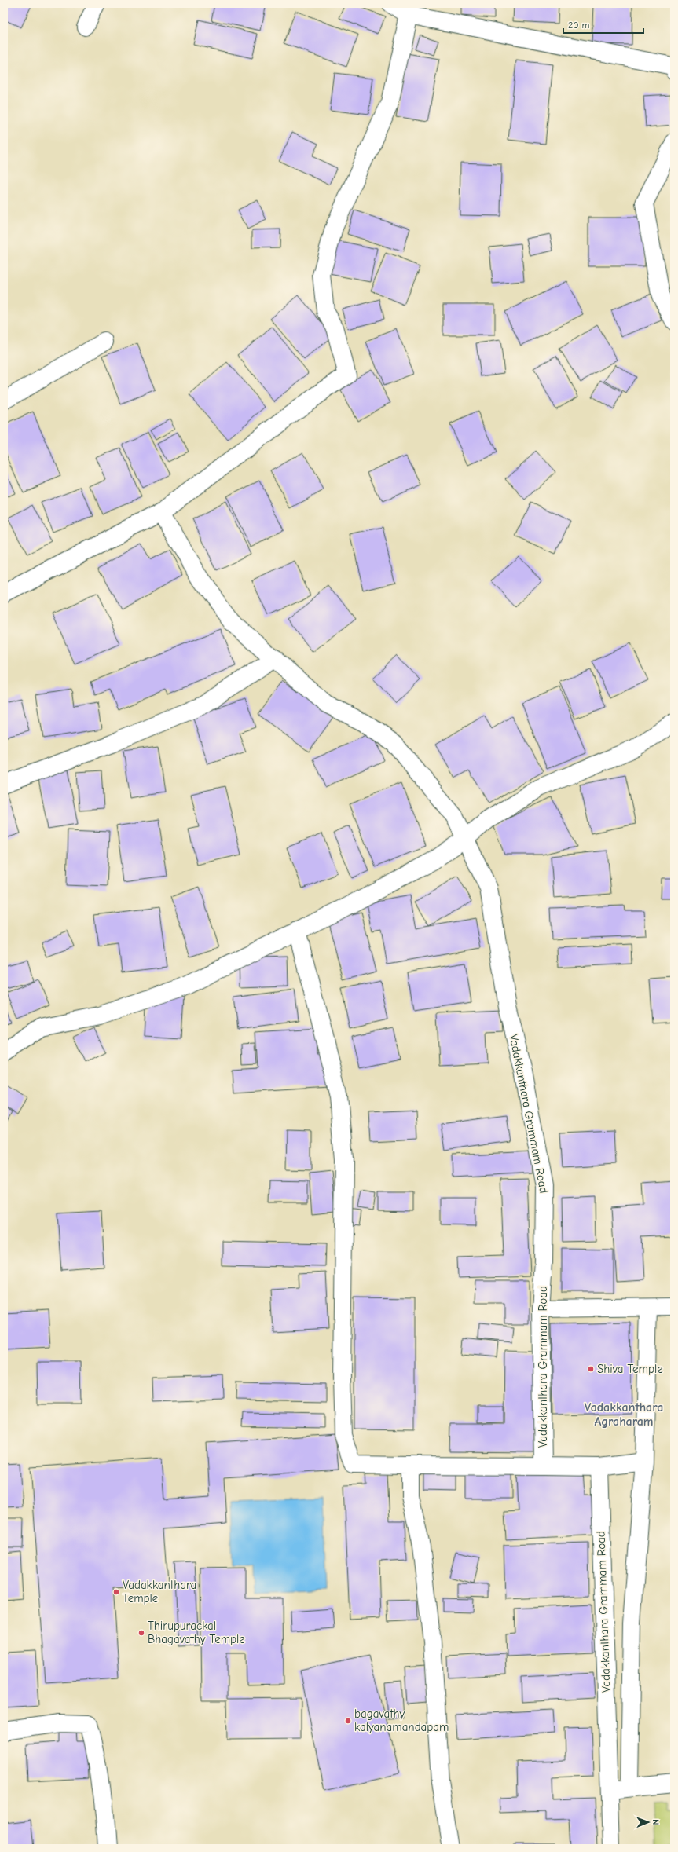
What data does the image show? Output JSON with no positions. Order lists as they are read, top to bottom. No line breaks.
{"streets":{"street":["Vadakkanthara Grammam Road"]},"districts":["Vadakkanthara Agraharam"],"places":["Shiva Temple","Vadakkanthara Temple","Thirupurackal Bhagavathy Temple","bagavathy kalyanamandapam"],"scale_bar":"20 m","north":"right"}
